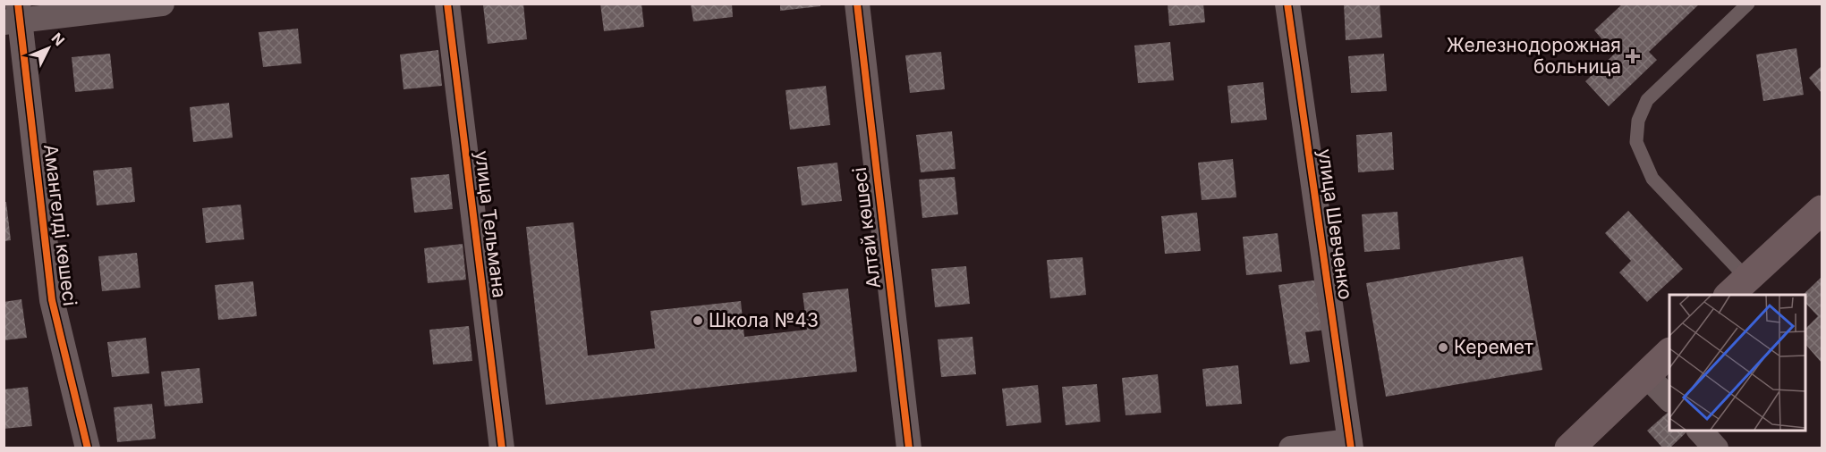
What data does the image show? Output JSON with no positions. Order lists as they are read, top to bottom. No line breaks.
{"streets":{"street":["улица Тельмана","улица Шевченко","Амангелді көшесі","Алтай көшесі"]},"places":{"health":["Железнодорожная больница"],"other":["Школа №43","Керемет"]},"north":"top right"}
